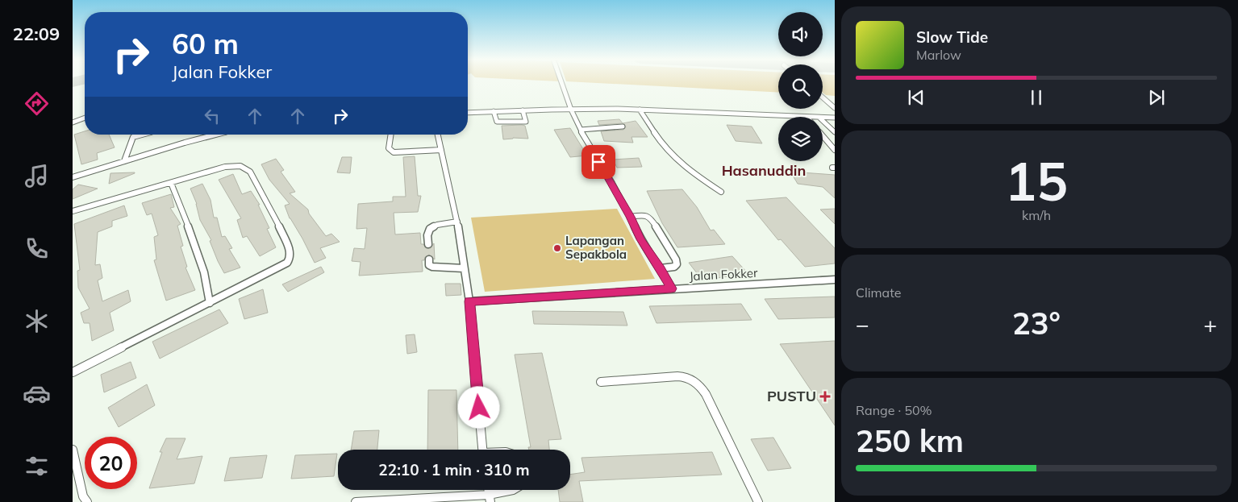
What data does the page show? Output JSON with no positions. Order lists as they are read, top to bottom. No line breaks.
{"streets":{"lane":["Jalan Fokker"]},"districts":["Hasanuddin"],"places":{"other":["Lapangan Sepakbola"],"health":["PUSTU"]},"page":{"tabs":"22:09","turn":["60 m","Jalan Fokker"],"song":["Slow Tide","Marlow"],"tile":[["15","km/h"],"Climate",["Range · 50%","250 km"]],"heat":["−","23°","+"],"limit":"20","trip":"22:10 · 1 min · 310 m"}}
